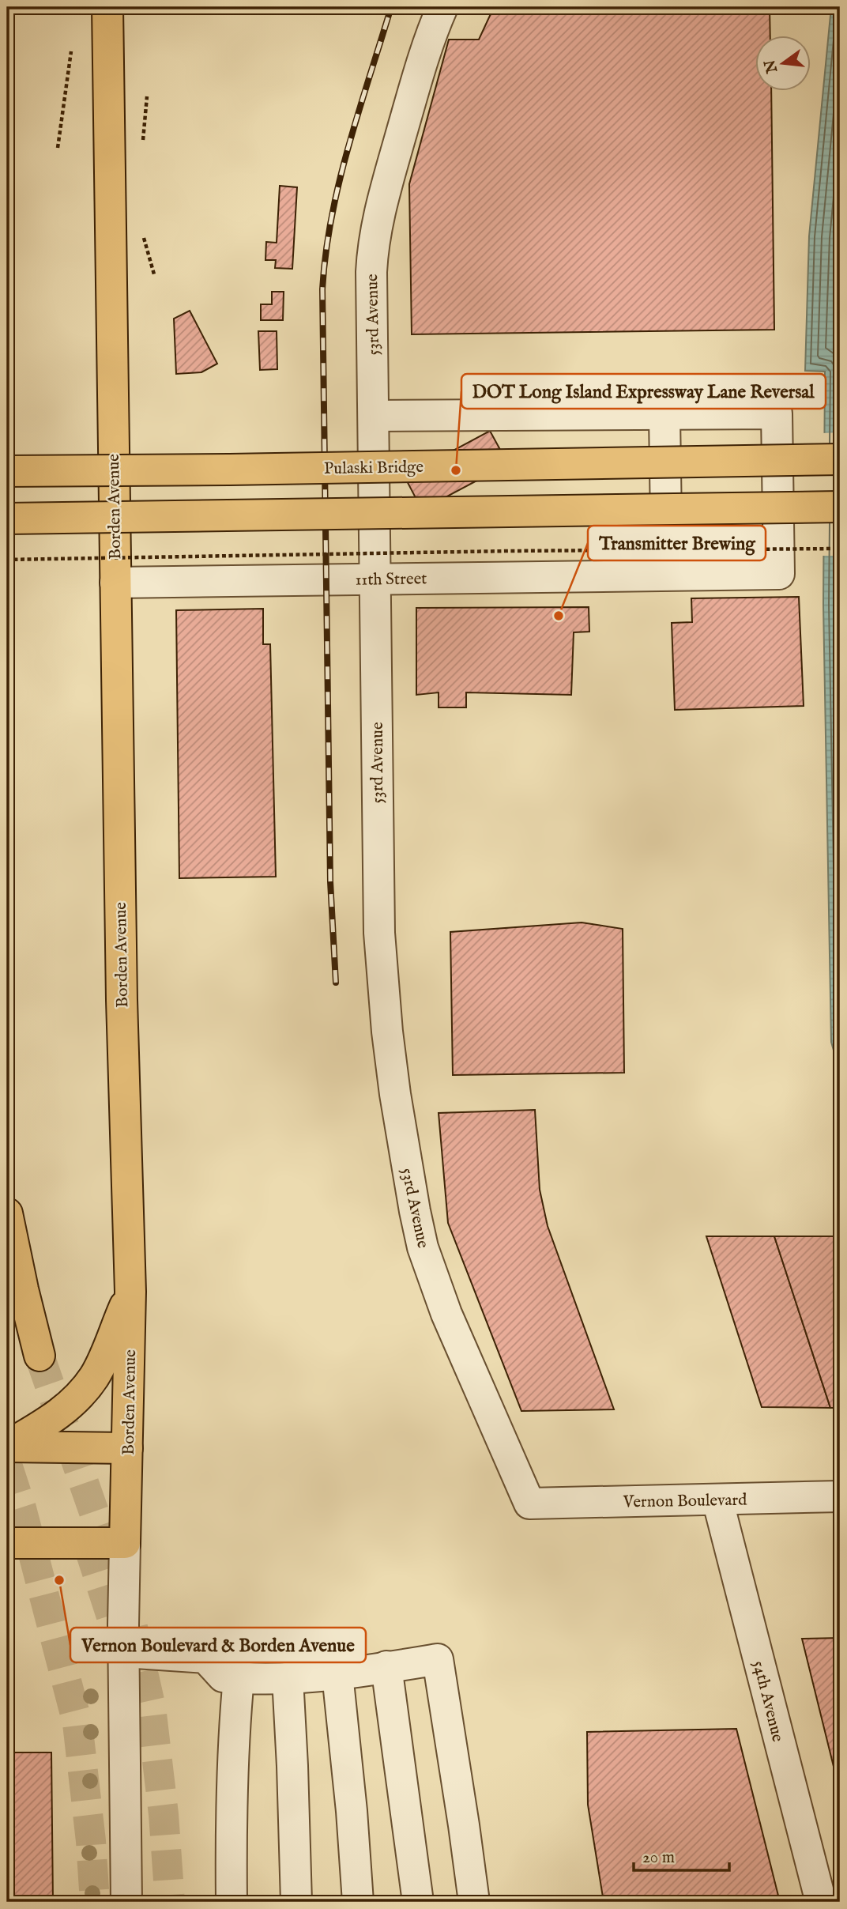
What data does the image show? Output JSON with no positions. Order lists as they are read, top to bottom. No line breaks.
{"streets":{"main road":["Pulaski Bridge","Borden Avenue"],"street":["53rd Avenue","11th Street","Vernon Boulevard","54th Avenue"]},"crossings":[["53rd Avenue","11th Street"],["53rd Avenue","Vernon Boulevard"],["Borden Avenue","11th Street"],["Vernon Boulevard","54th Avenue"]],"places":["DOT Long Island Expressway Lane Reversal","Transmitter Brewing","Vernon Boulevard & Borden Avenue"],"scale_bar":"20 m","north":"left"}
